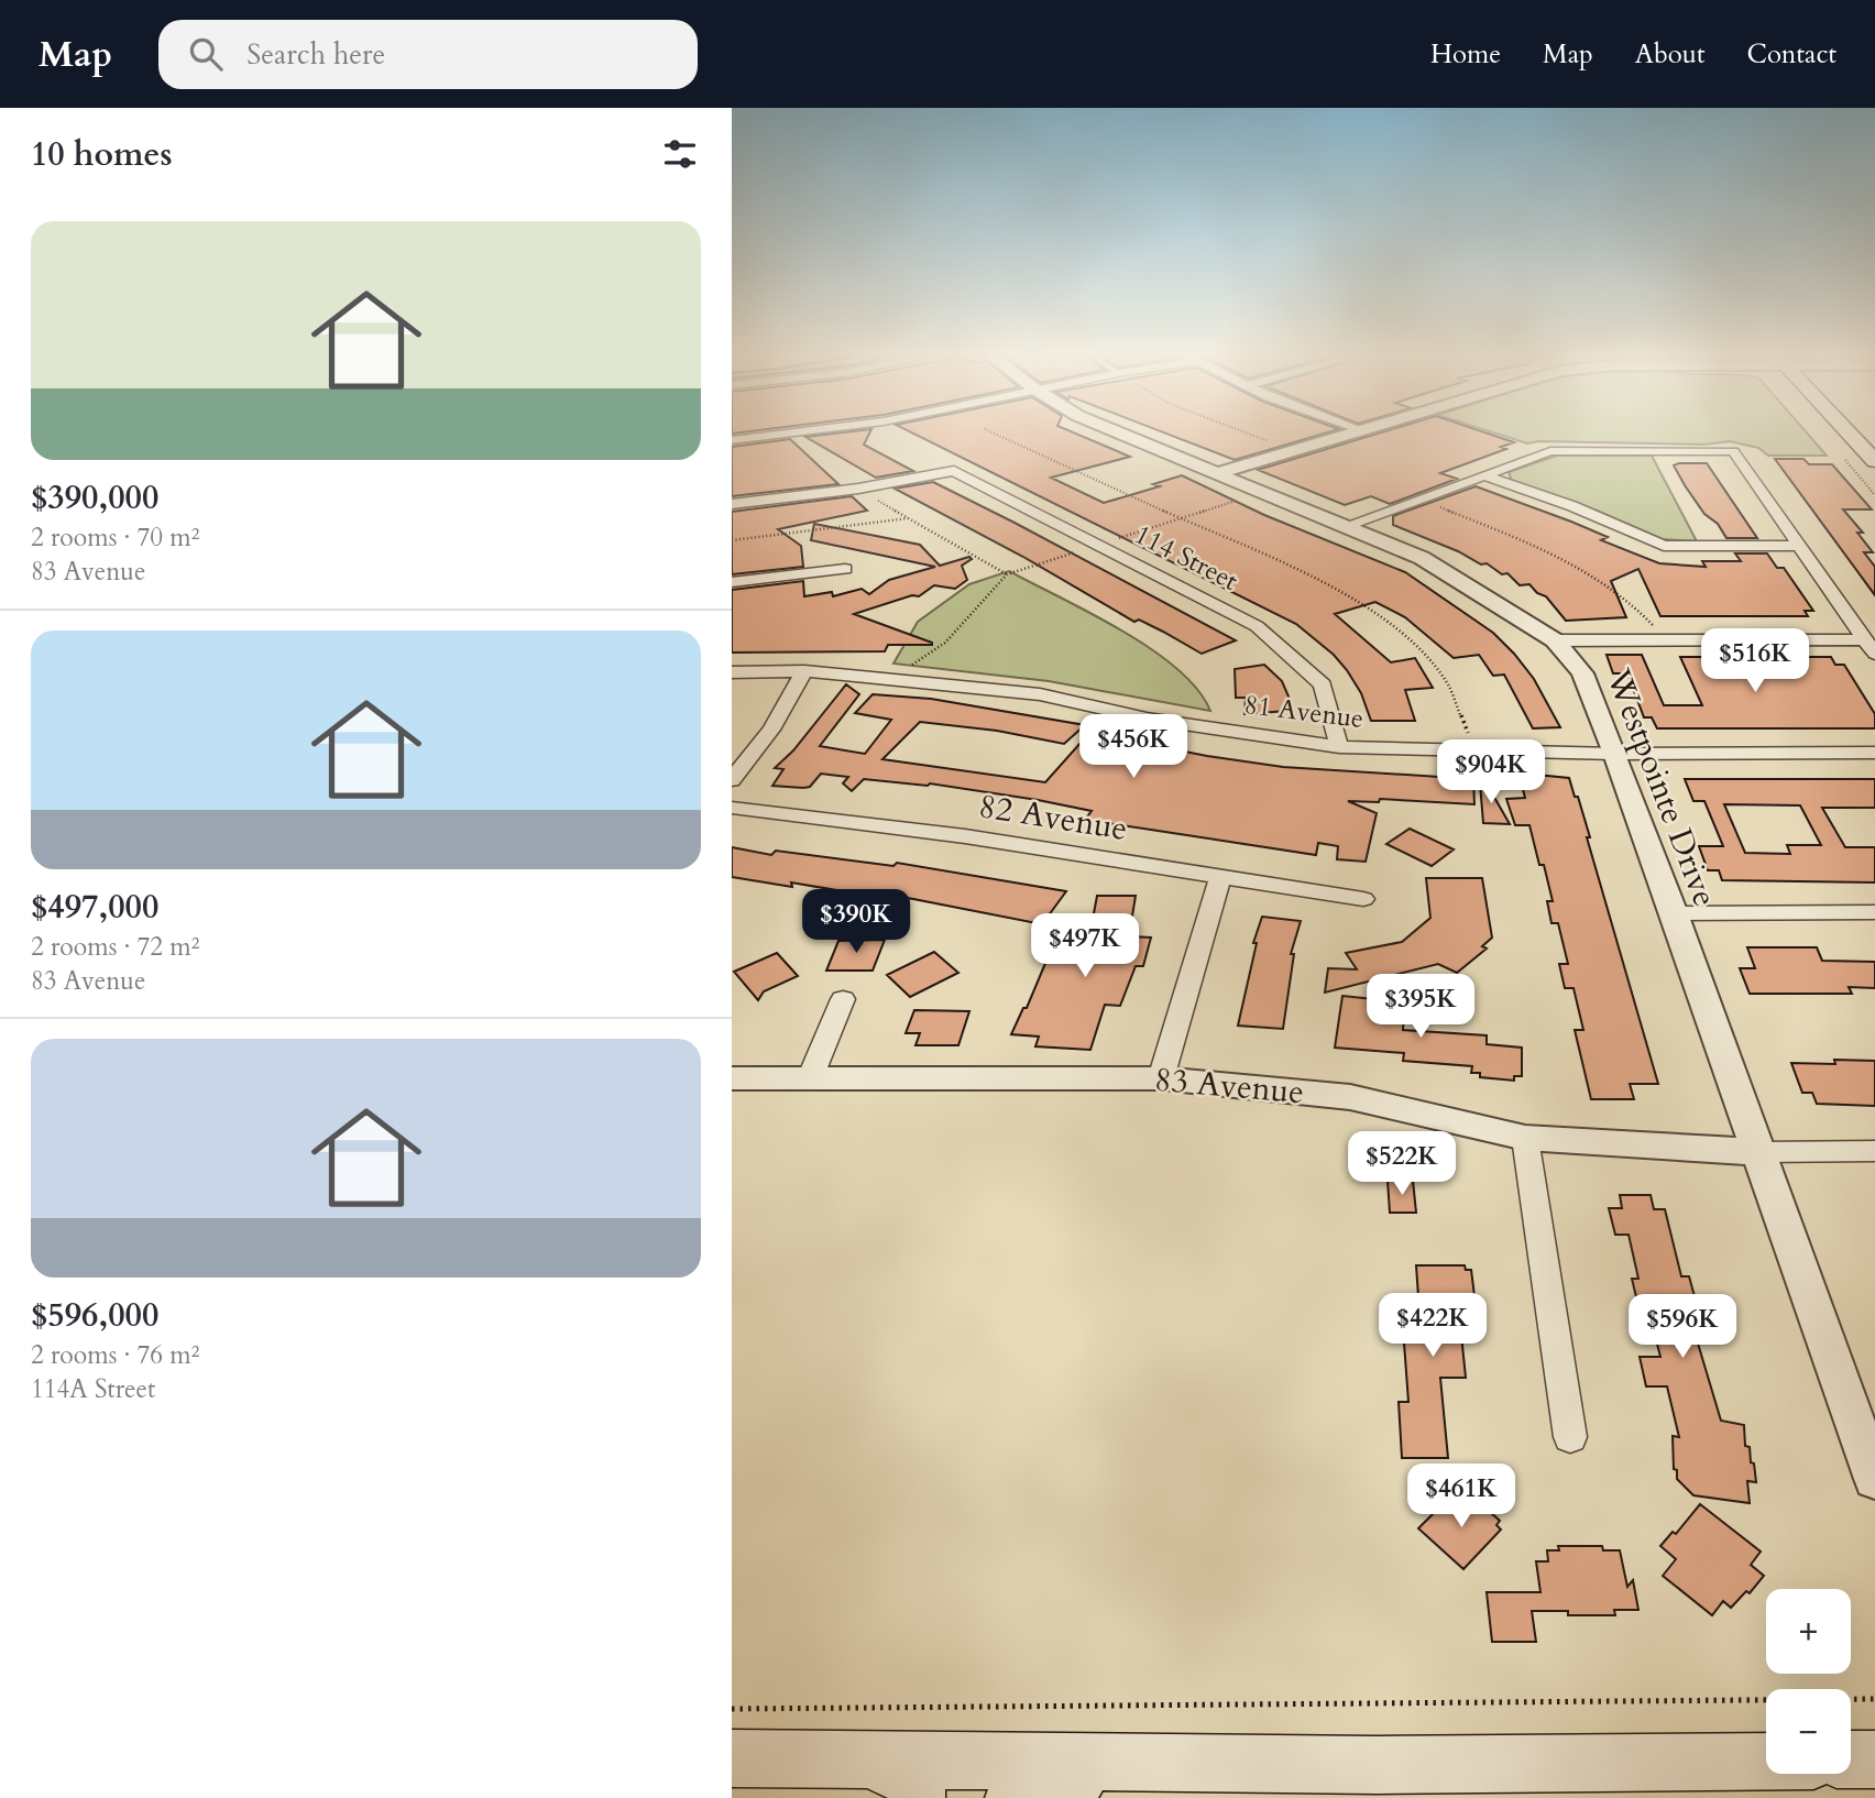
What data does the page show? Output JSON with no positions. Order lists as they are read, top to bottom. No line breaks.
{"streets":{"street":["114 Street","81 Avenue","Westpointe Drive","82 Avenue","83 Avenue"]},"crossings":[["114 Street","81 Avenue"],["81 Avenue","Westpointe Drive"],["Westpointe Drive","83 Avenue"]],"page":{"header":"Map","search":"Search here","nav":["Home","Map","About","Contact"],"heading":"10 homes","list":[{"name":"$390,000","note":"2 rooms · 70 m² · 83 Avenue"},{"name":"$497,000","note":"2 rooms · 72 m² · 83 Avenue"},{"name":"$596,000","note":"2 rooms · 76 m² · 114A Street"}],"price":["$516K","$456K","$904K","$390K","$497K","$395K","$522K","$422K","$596K","$461K"],"map_buttons":["+","−"]}}
